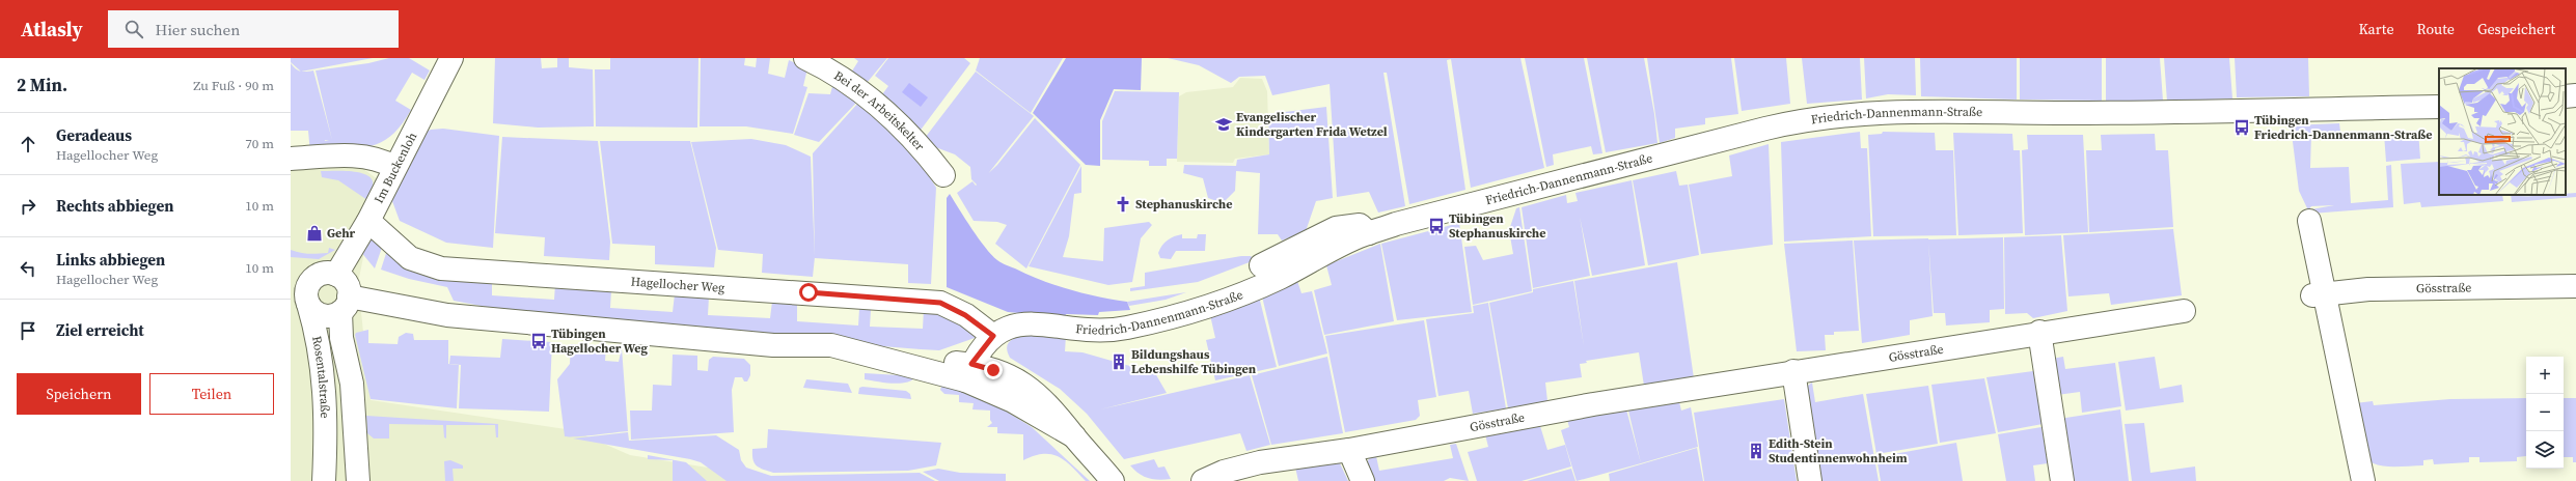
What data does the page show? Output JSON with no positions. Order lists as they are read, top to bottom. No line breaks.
{"streets":{"street":["Bei der Arbeitskelter","Friedrich-Dannenmann-Straße","Im Buckenloh","Hagellocher Weg","Gösstraße","Rosentalstraße"]},"crossings":[["Friedrich-Dannenmann-Straße","Hagellocher Weg"],["Im Buckenloh","Hagellocher Weg"],["Im Buckenloh","Rosentalstraße"]],"places":{"school or university":["Evangelischer Kindergarten Frida Wetzel"],"bus stop":["Tübingen Friedrich-Dannenmann-Straße","Tübingen Stephanuskirche","Tübingen Hagellocher Weg"],"church":["Stephanuskirche"],"shop":["Gehr"],"building":["Bildungshaus Lebenshilfe Tübingen","Edith-Stein Studentinnenwohnheim"]},"page":{"header":"Atlasly","search":"Hier suchen","nav":["Karte","Route","Gespeichert"],"heading":["2 Min.","Zu Fuß · 90 m"],"list":[["Geradeaus","Hagellocher Weg","70 m"],["Rechts abbiegen","10 m"],["Links abbiegen","Hagellocher Weg","10 m"],"Ziel erreicht"],"map_buttons":["+","−"],"buttons":["Speichern","Teilen"]}}
